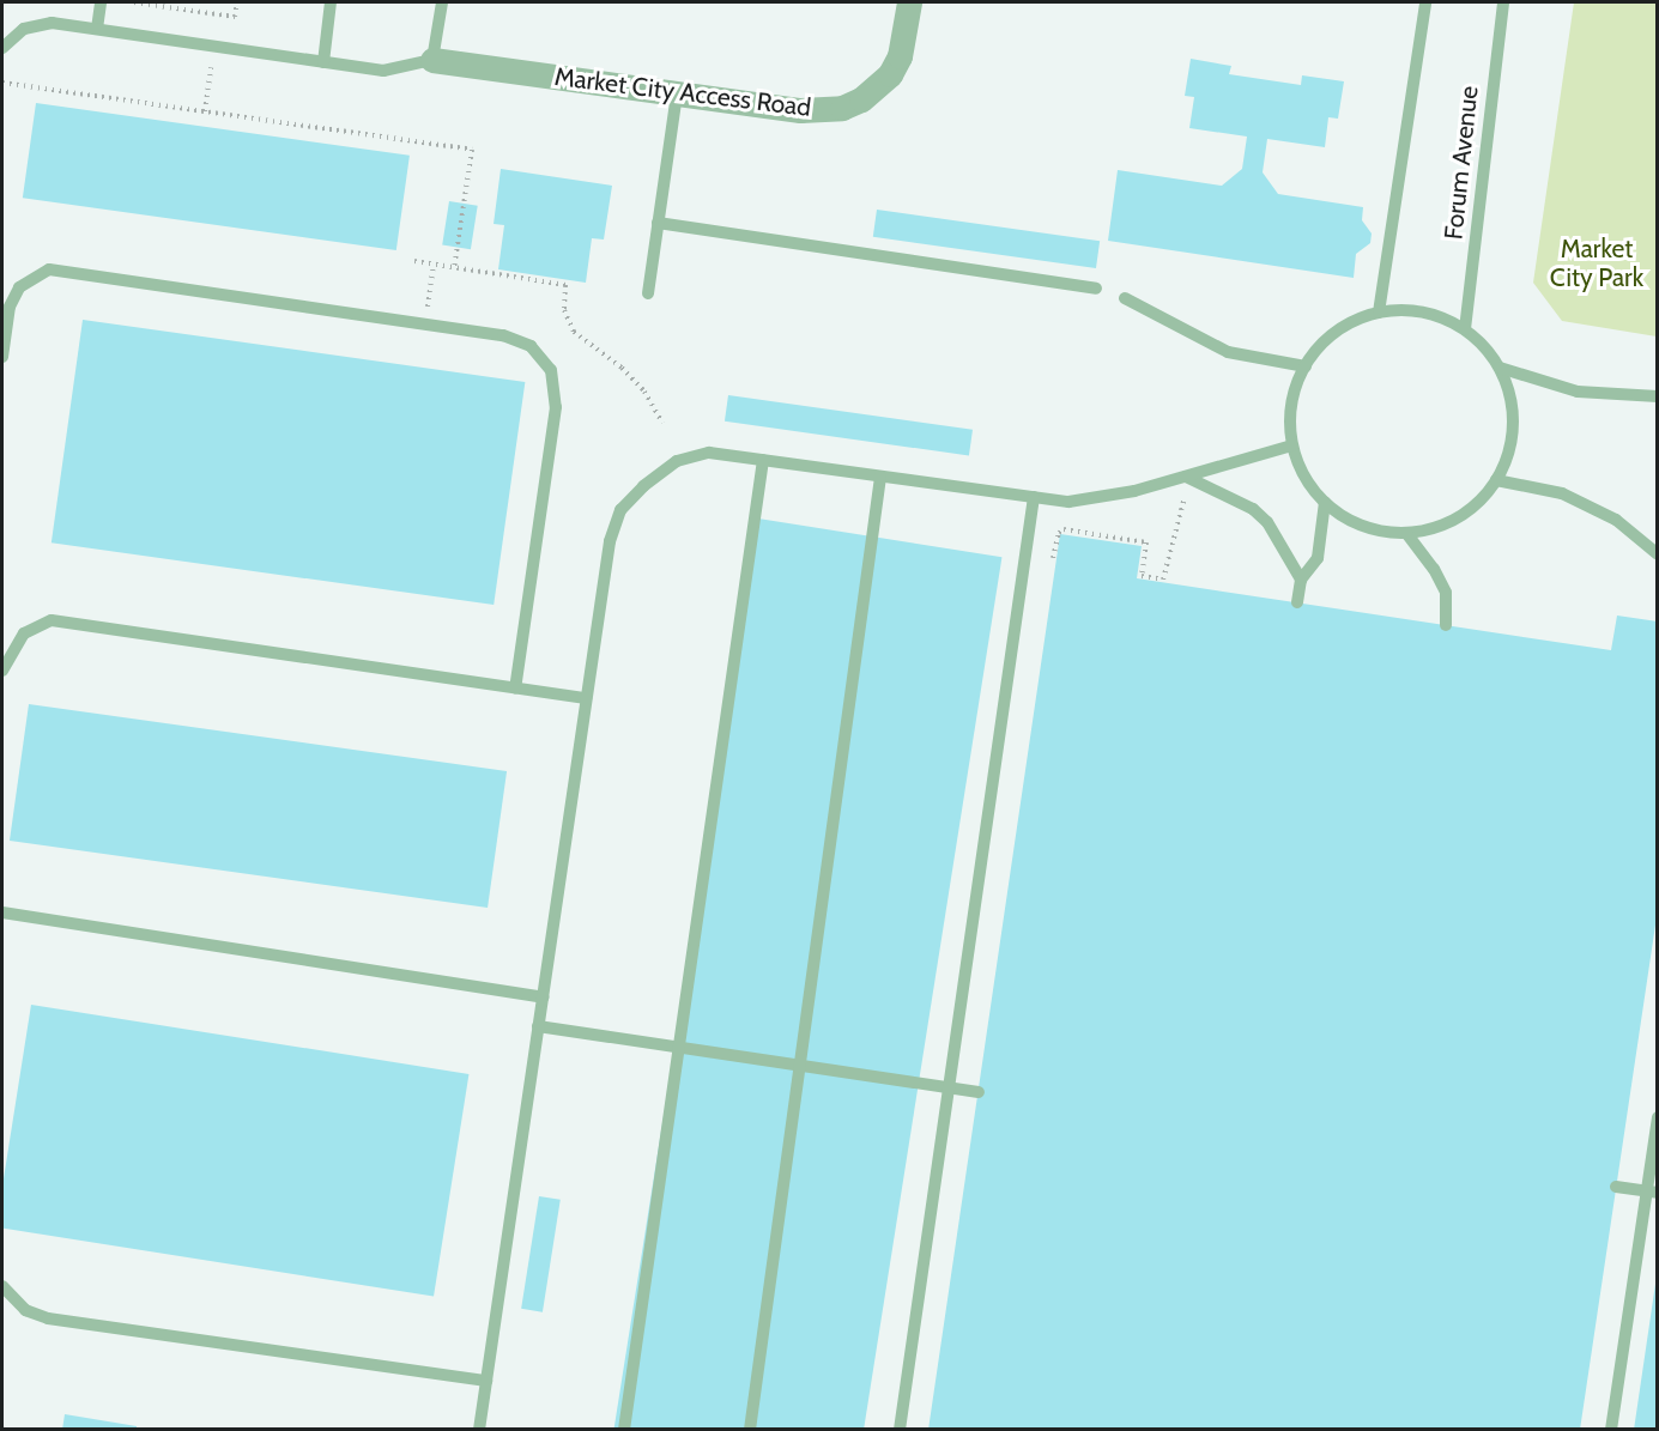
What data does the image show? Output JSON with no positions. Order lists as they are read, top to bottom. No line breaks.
{"streets":{"street":["Market City Access Road"],"lane":["Forum Avenue"]},"parks":["Market City Park"]}
